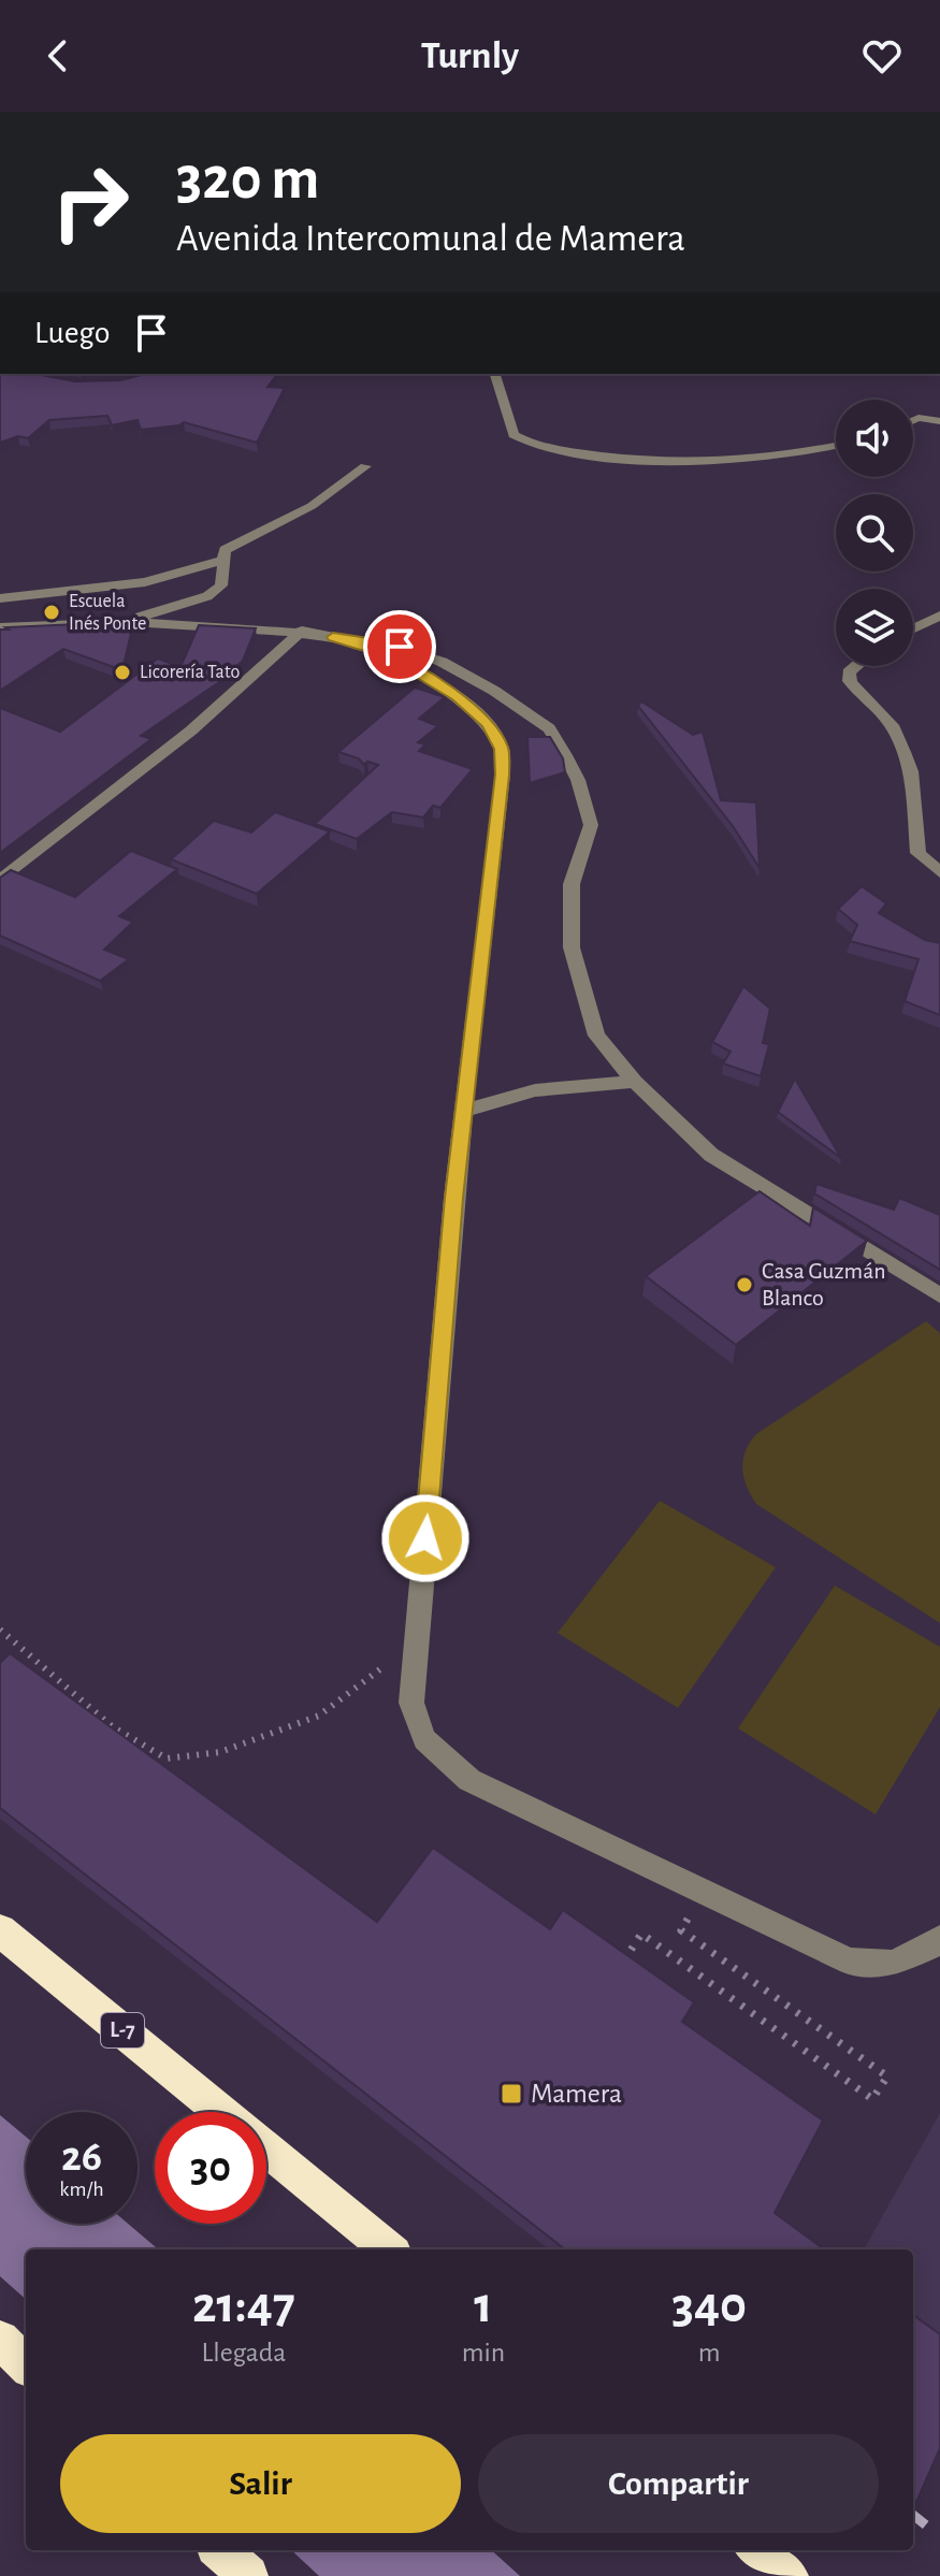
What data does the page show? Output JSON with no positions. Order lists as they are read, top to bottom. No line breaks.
{"streets":{"highway":["L-7"]},"places":{"other":["Escuela Inés Ponte","Licorería Tato","Casa Guzmán Blanco"],"transit":["Mamera"]},"page":{"header":"Turnly","turn":["320 m","Avenida Intercomunal de Mamera"],"then":"Luego","speed":"26 km/h","limit":"30","eta":["21:47","Llegada","1","min","340","m"],"buttons":["Salir","Compartir"]}}
